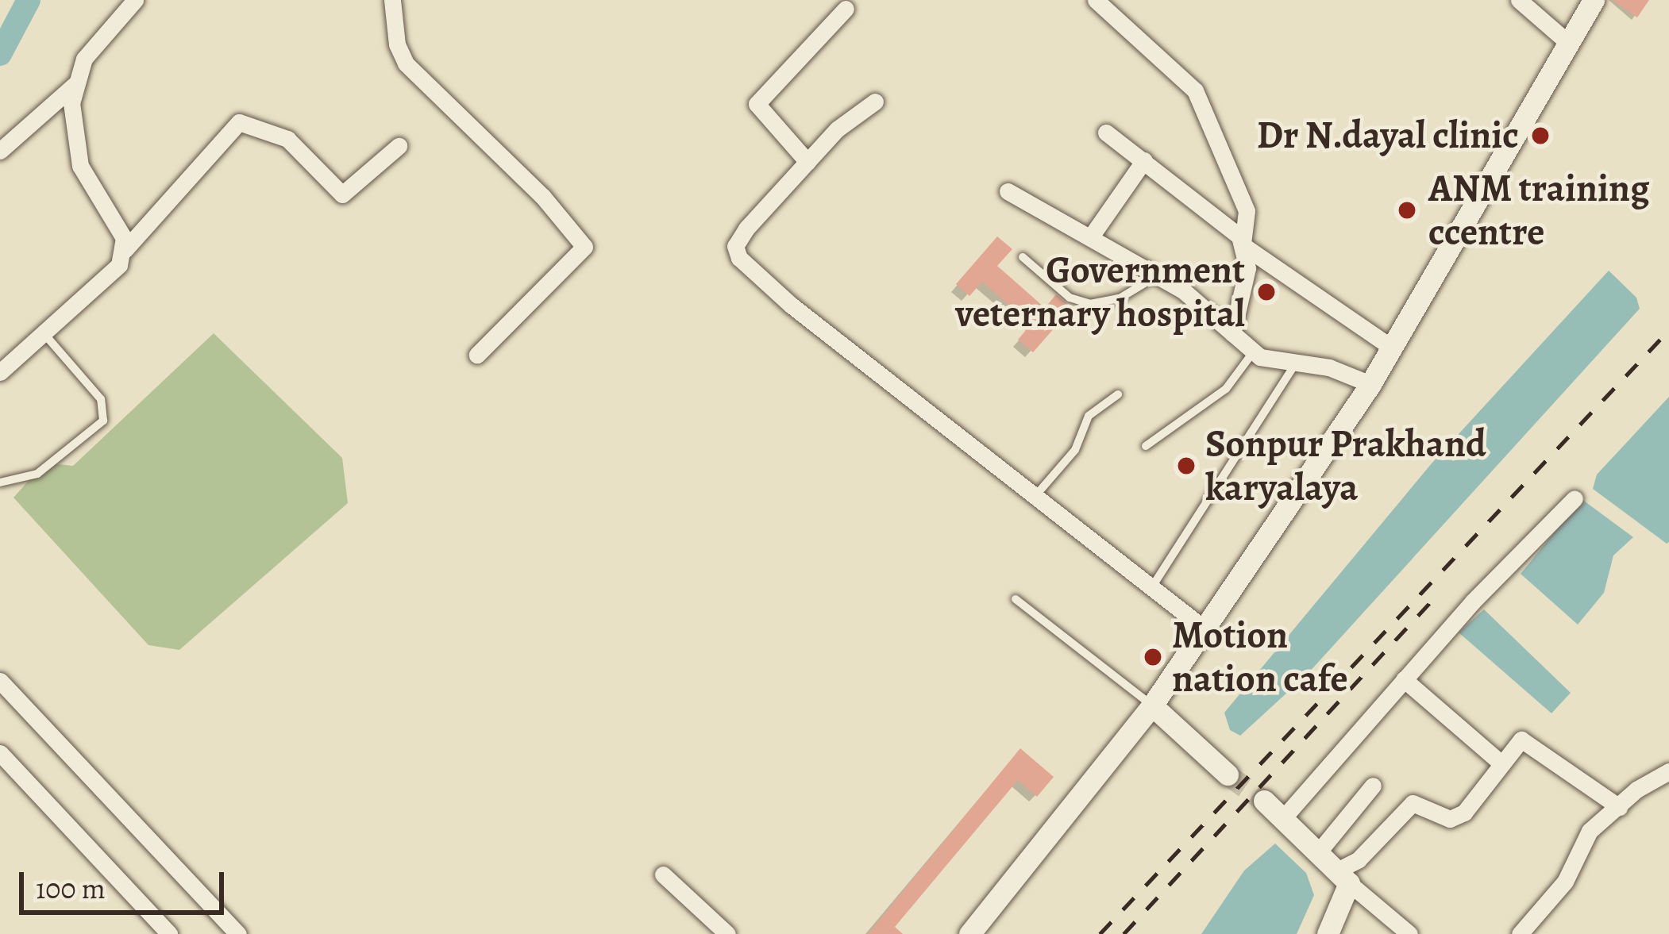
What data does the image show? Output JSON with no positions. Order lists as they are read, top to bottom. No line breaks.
{"places":["Dr N.dayal clinic","ANM training ccentre","Government veternary hospital","Sonpur Prakhand karyalaya","Motion nation cafe"],"scale_bar":"100 m"}
